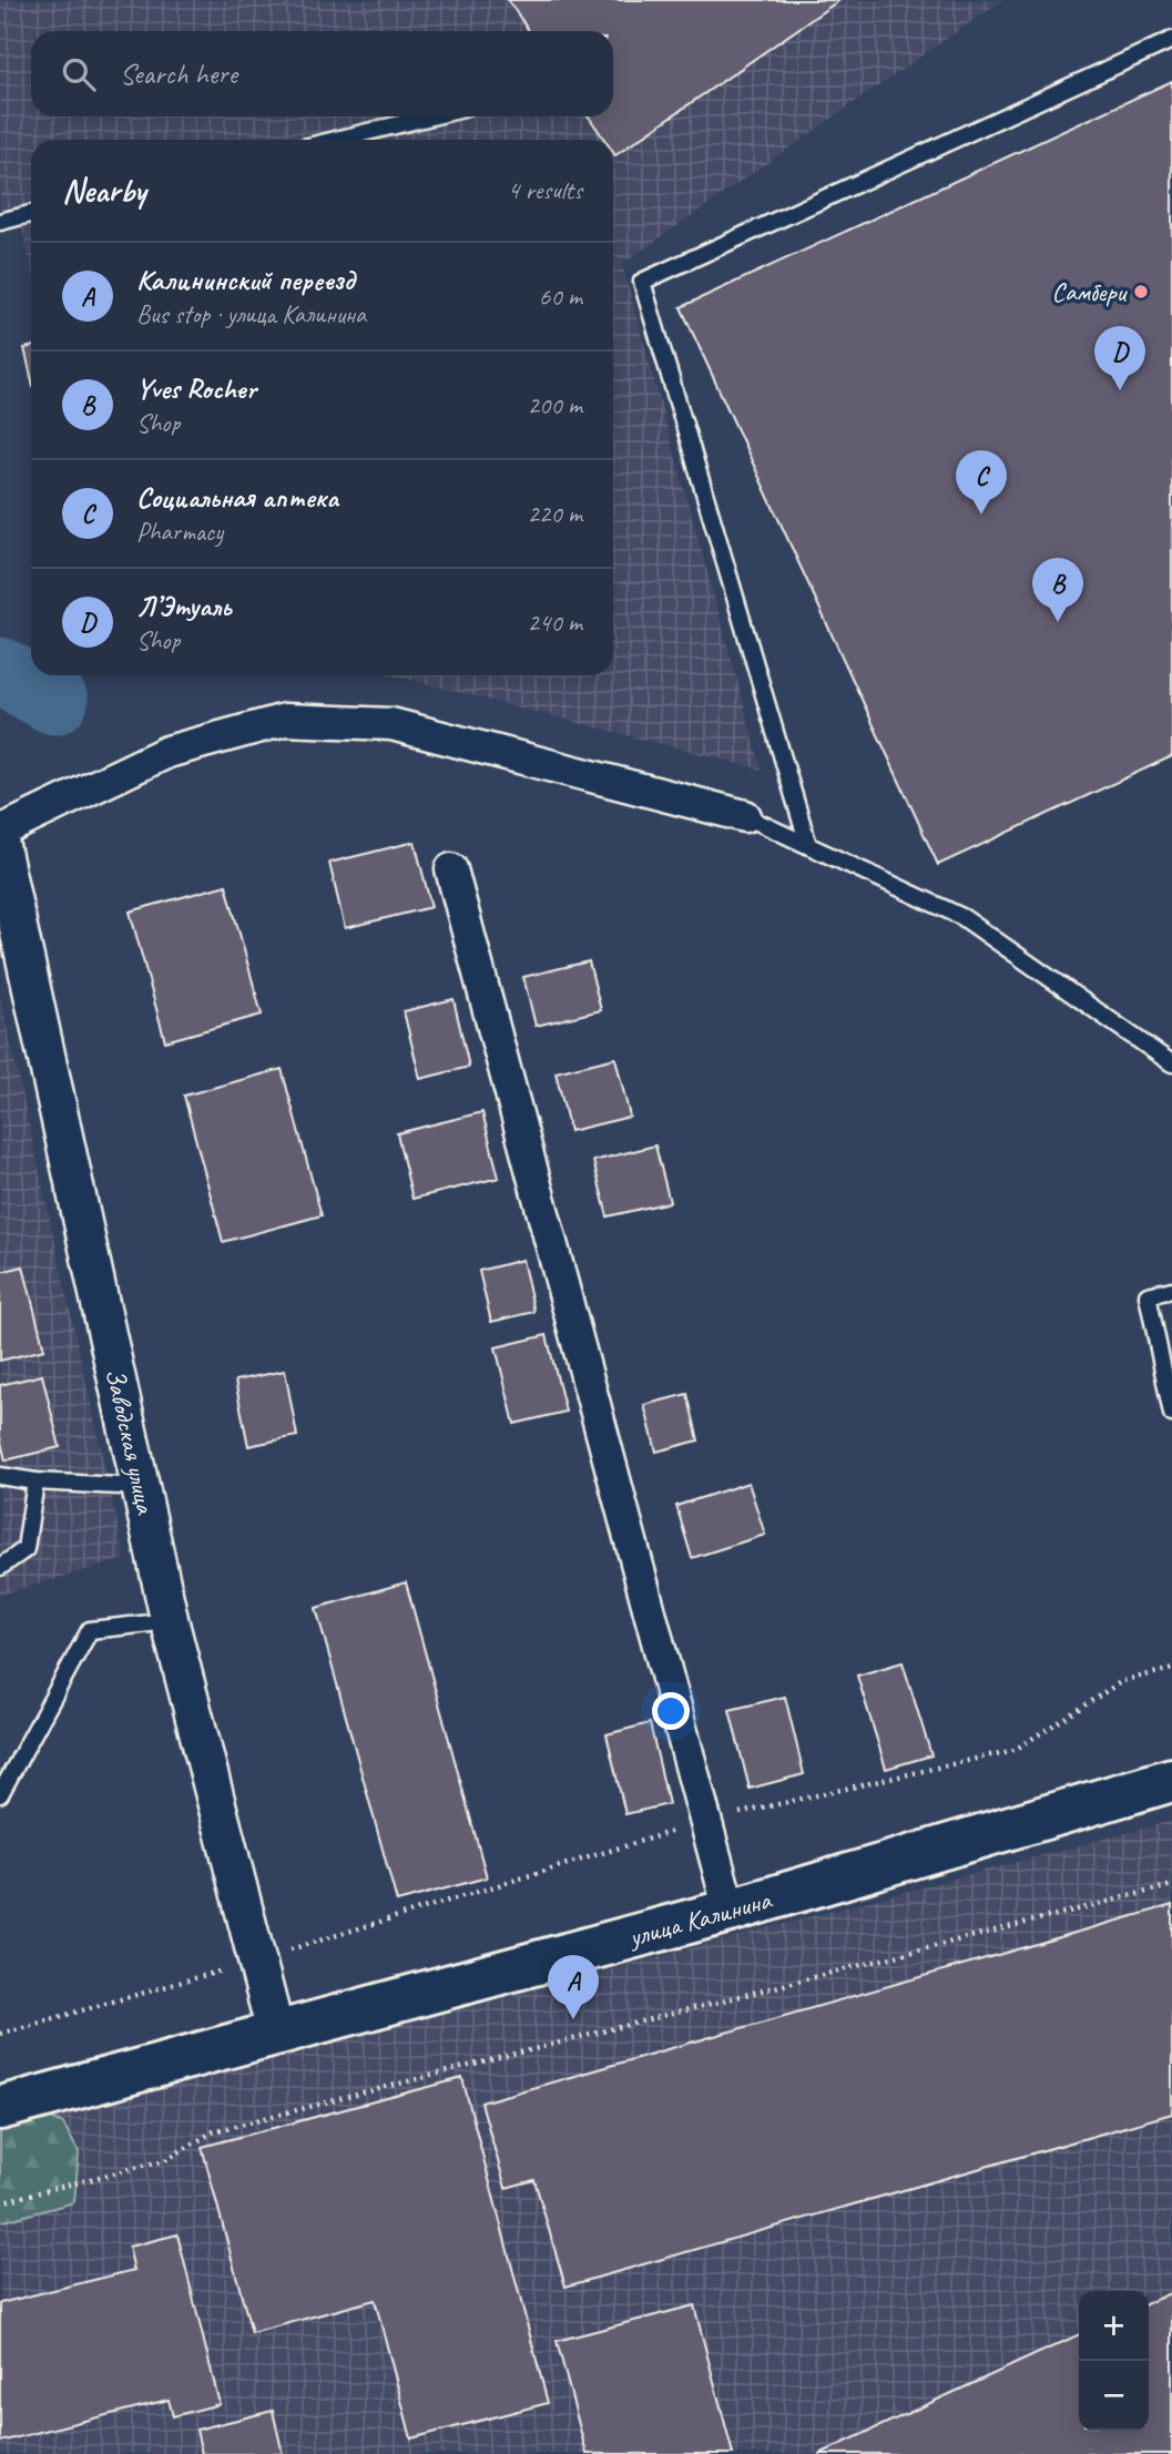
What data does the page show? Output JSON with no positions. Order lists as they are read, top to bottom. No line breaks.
{"streets":{"main road":["улица Калинина"],"street":["Заводская улица"]},"crossings":[["Заводская улица","улица Калинина"]],"places":["Самбери"],"page":{"search":"Search here","heading":["Nearby","4 results"],"list":[{"mark":"A","name":"Калининский переезд","note":"Bus stop · улица Калинина","value":"60 m"},{"mark":"B","name":"Yves Rocher","note":"Shop","value":"200 m"},{"mark":"C","name":"Социальная аптека","note":"Pharmacy","value":"220 m"},{"mark":"D","name":"Л’Этуаль","note":"Shop","value":"240 m"}],"pins":["D","C","B","A"],"map_buttons":["+","−"]}}
